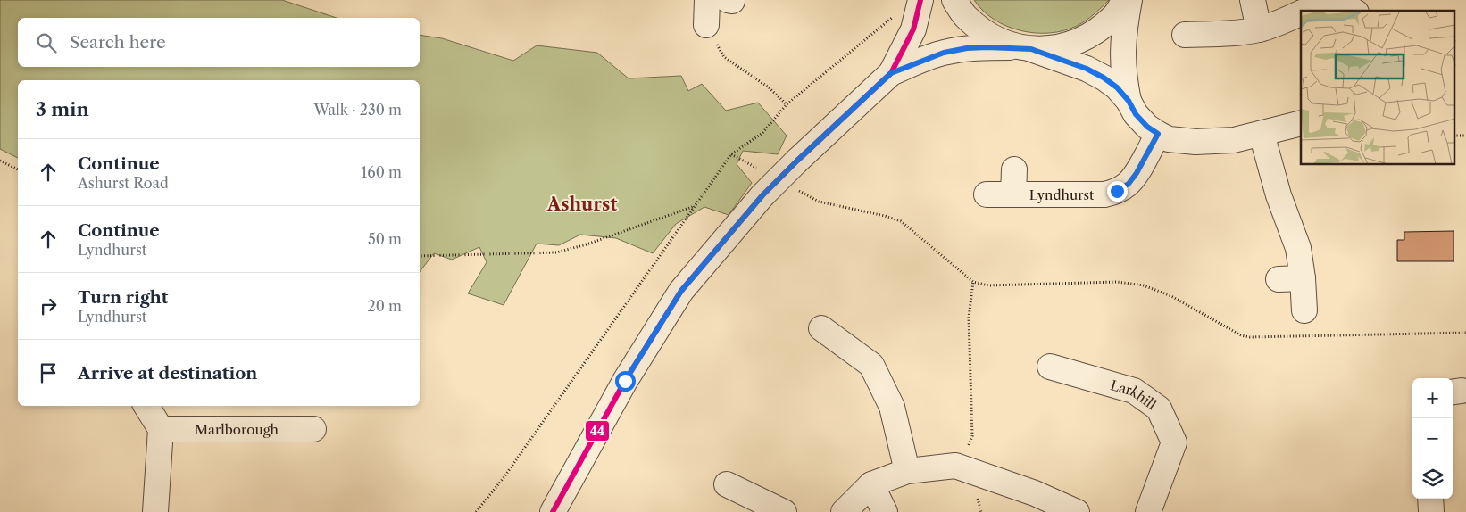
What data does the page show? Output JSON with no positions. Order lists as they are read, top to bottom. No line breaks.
{"streets":{"street":["Lyndhurst","Larkhill","Marlborough"]},"districts":["Ashurst"],"lines":["transit line 44"],"page":{"search":"Search here","heading":["3 min","Walk · 230 m"],"list":[["Continue","Ashurst Road","160 m"],["Continue","Lyndhurst","50 m"],["Turn right","Lyndhurst","20 m"],"Arrive at destination"],"map_buttons":["+","−"]}}
